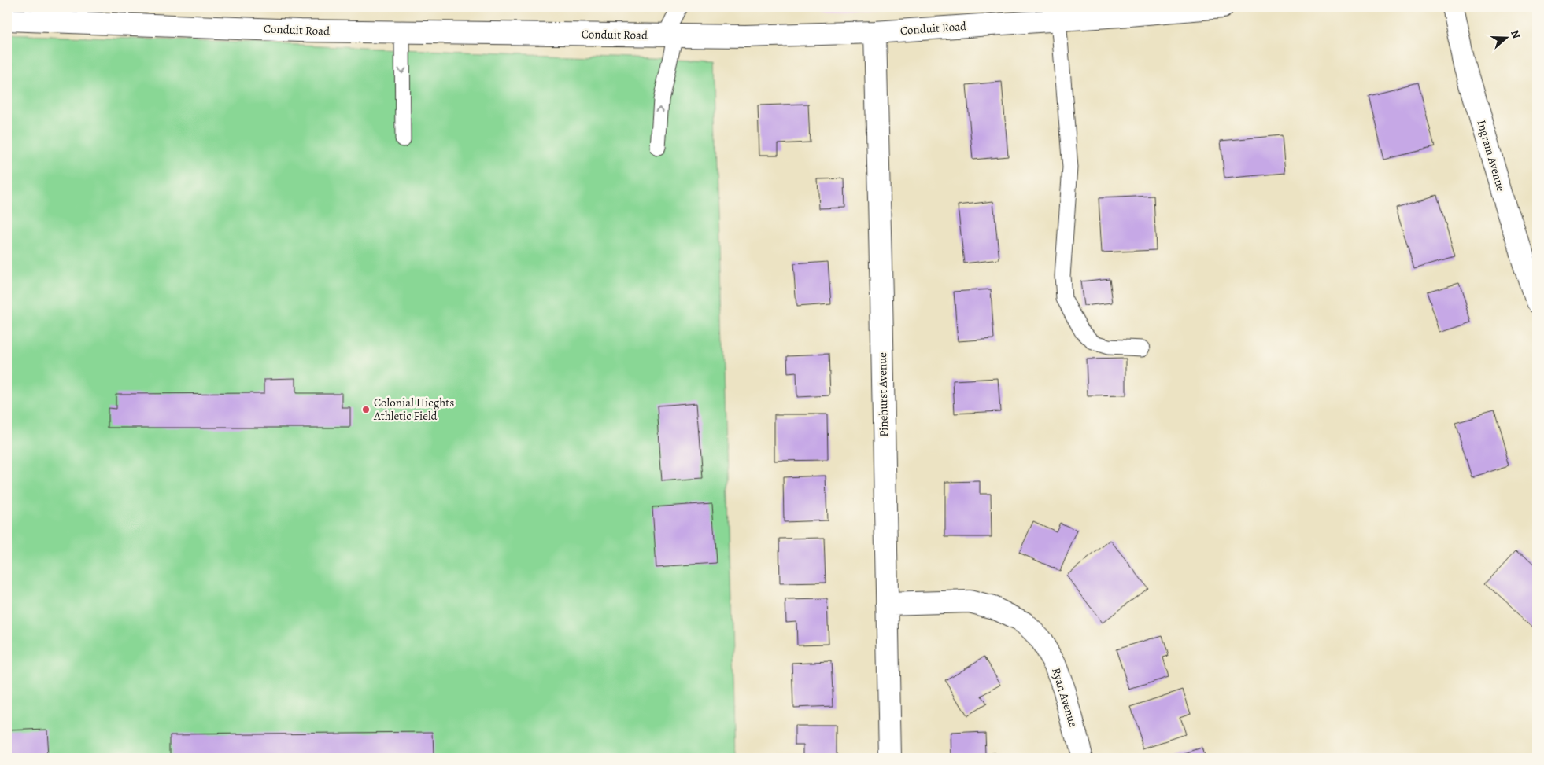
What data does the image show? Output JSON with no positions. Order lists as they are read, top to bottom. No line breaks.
{"streets":{"street":["Conduit Road","Ingram Avenue","Pinehurst Avenue","Ryan Avenue"]},"crossings":[["Conduit Road","Pinehurst Avenue"],["Pinehurst Avenue","Ryan Avenue"]],"places":["Colonial Hieghts Athletic Field"],"north":"right"}
